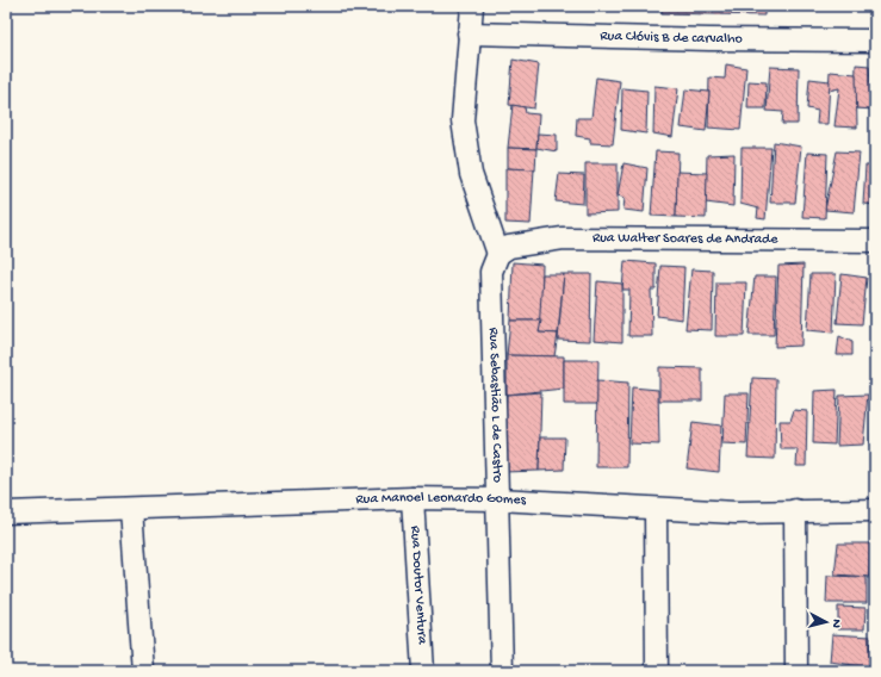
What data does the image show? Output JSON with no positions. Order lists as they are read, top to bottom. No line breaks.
{"streets":{"street":["Rua Clóvis B de carvalho","Rua Walter Soares de Andrade","Rua Sebastião L de Castro","Rua Manoel Leonardo Gomes","Rua Doutor Ventura"]},"crossings":[["Rua Walter Soares de Andrade","Rua Sebastião L de Castro"],["Rua Sebastião L de Castro","Rua Manoel Leonardo Gomes"],["Rua Manoel Leonardo Gomes","Rua Doutor Ventura"]],"north":"right"}
